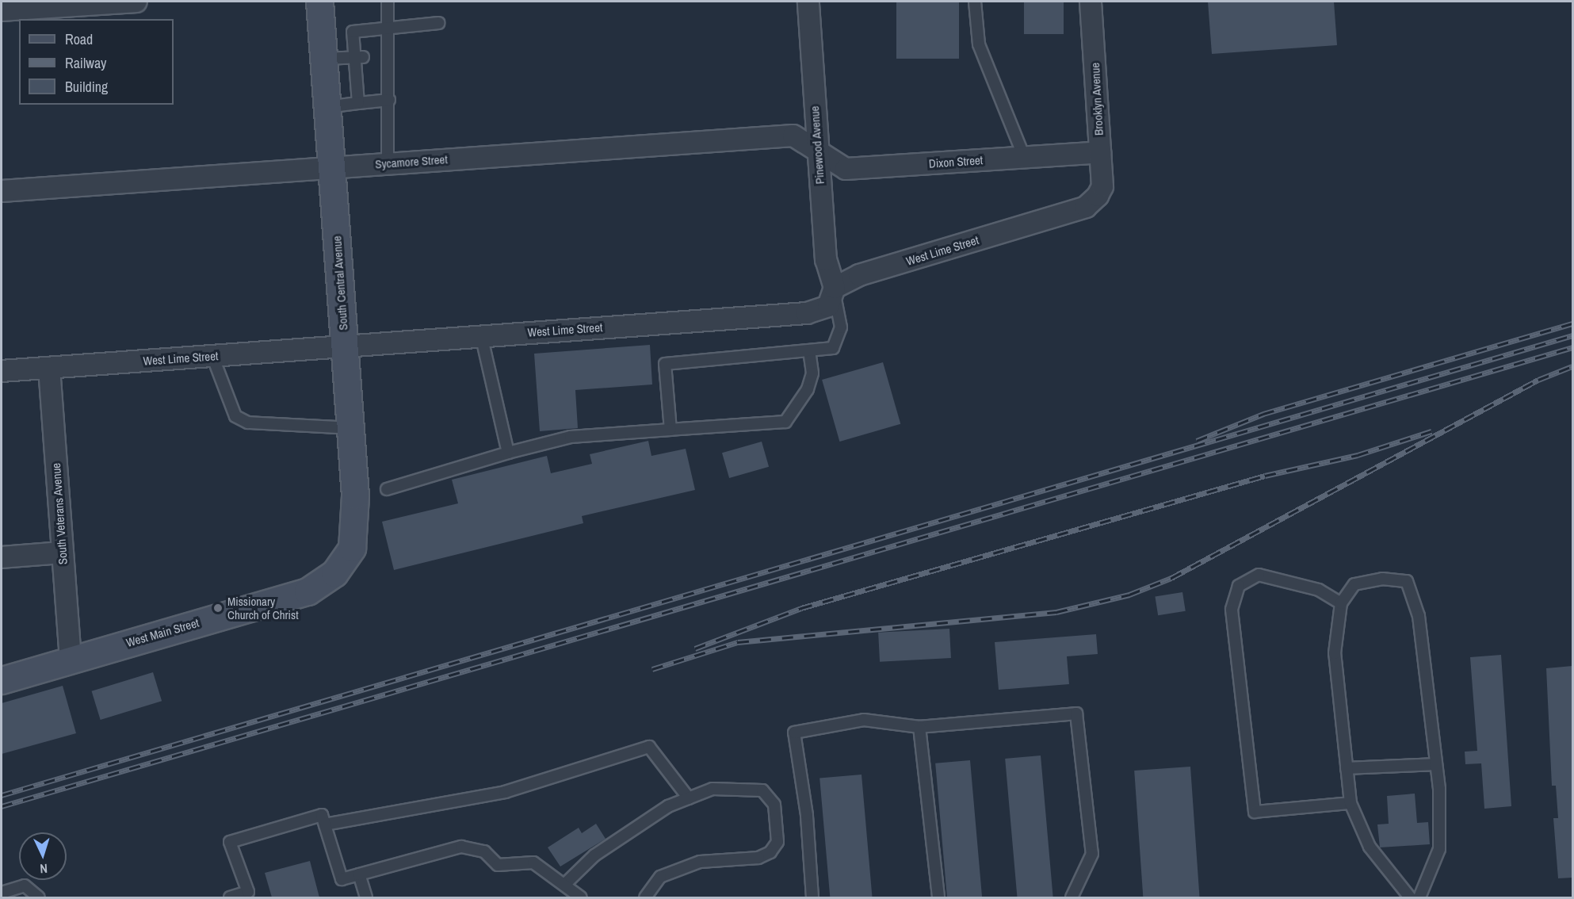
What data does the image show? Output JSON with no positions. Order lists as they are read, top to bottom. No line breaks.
{"streets":{"main road":["South Central Avenue","West Main Street"],"street":["Brooklyn Avenue","Pinewood Avenue","Sycamore Street","Dixon Street","West Lime Street","South Veterans Avenue"]},"crossings":[["Brooklyn Avenue","Dixon Street"],["Brooklyn Avenue","West Lime Street"],["Pinewood Avenue","Sycamore Street"],["Pinewood Avenue","Dixon Street"],["Pinewood Avenue","West Lime Street"],["Sycamore Street","Dixon Street"],["Sycamore Street","South Central Avenue"],["West Lime Street","South Central Avenue"],["West Lime Street","South Veterans Avenue"],["South Central Avenue","West Main Street"],["South Veterans Avenue","West Main Street"]],"places":["Missionary Church of Christ"],"legend":["Road","Railway","Building"],"north":"bottom"}
